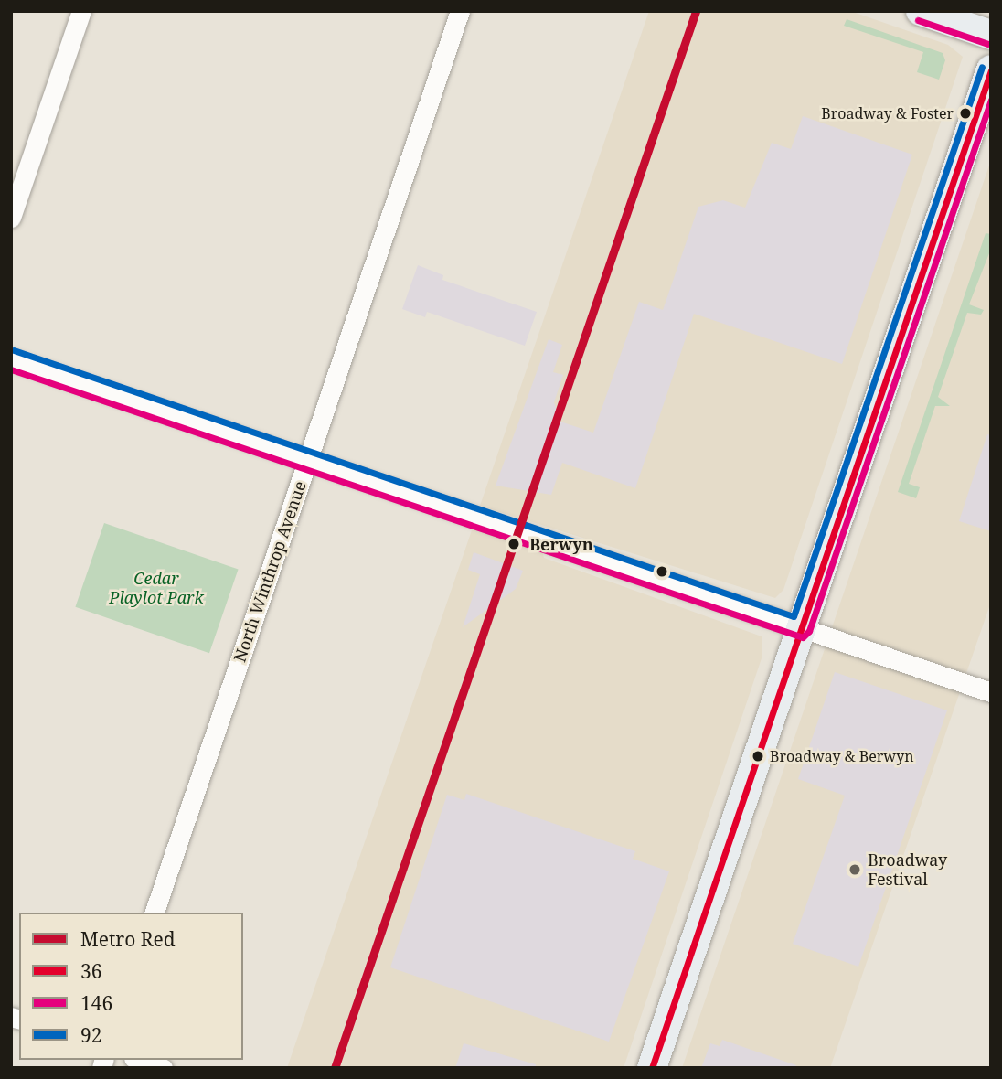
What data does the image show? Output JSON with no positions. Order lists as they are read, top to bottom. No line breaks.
{"streets":{"street":["North Winthrop Avenue"]},"parks":["Cedar Playlot Park"],"places":["Broadway & Foster","Berwyn","Broadway & Berwyn","Broadway Festival"],"lines":["metro line Red","transit line 146","transit line 92","transit line 36"],"legend":["Metro Red","36","146","92"]}
